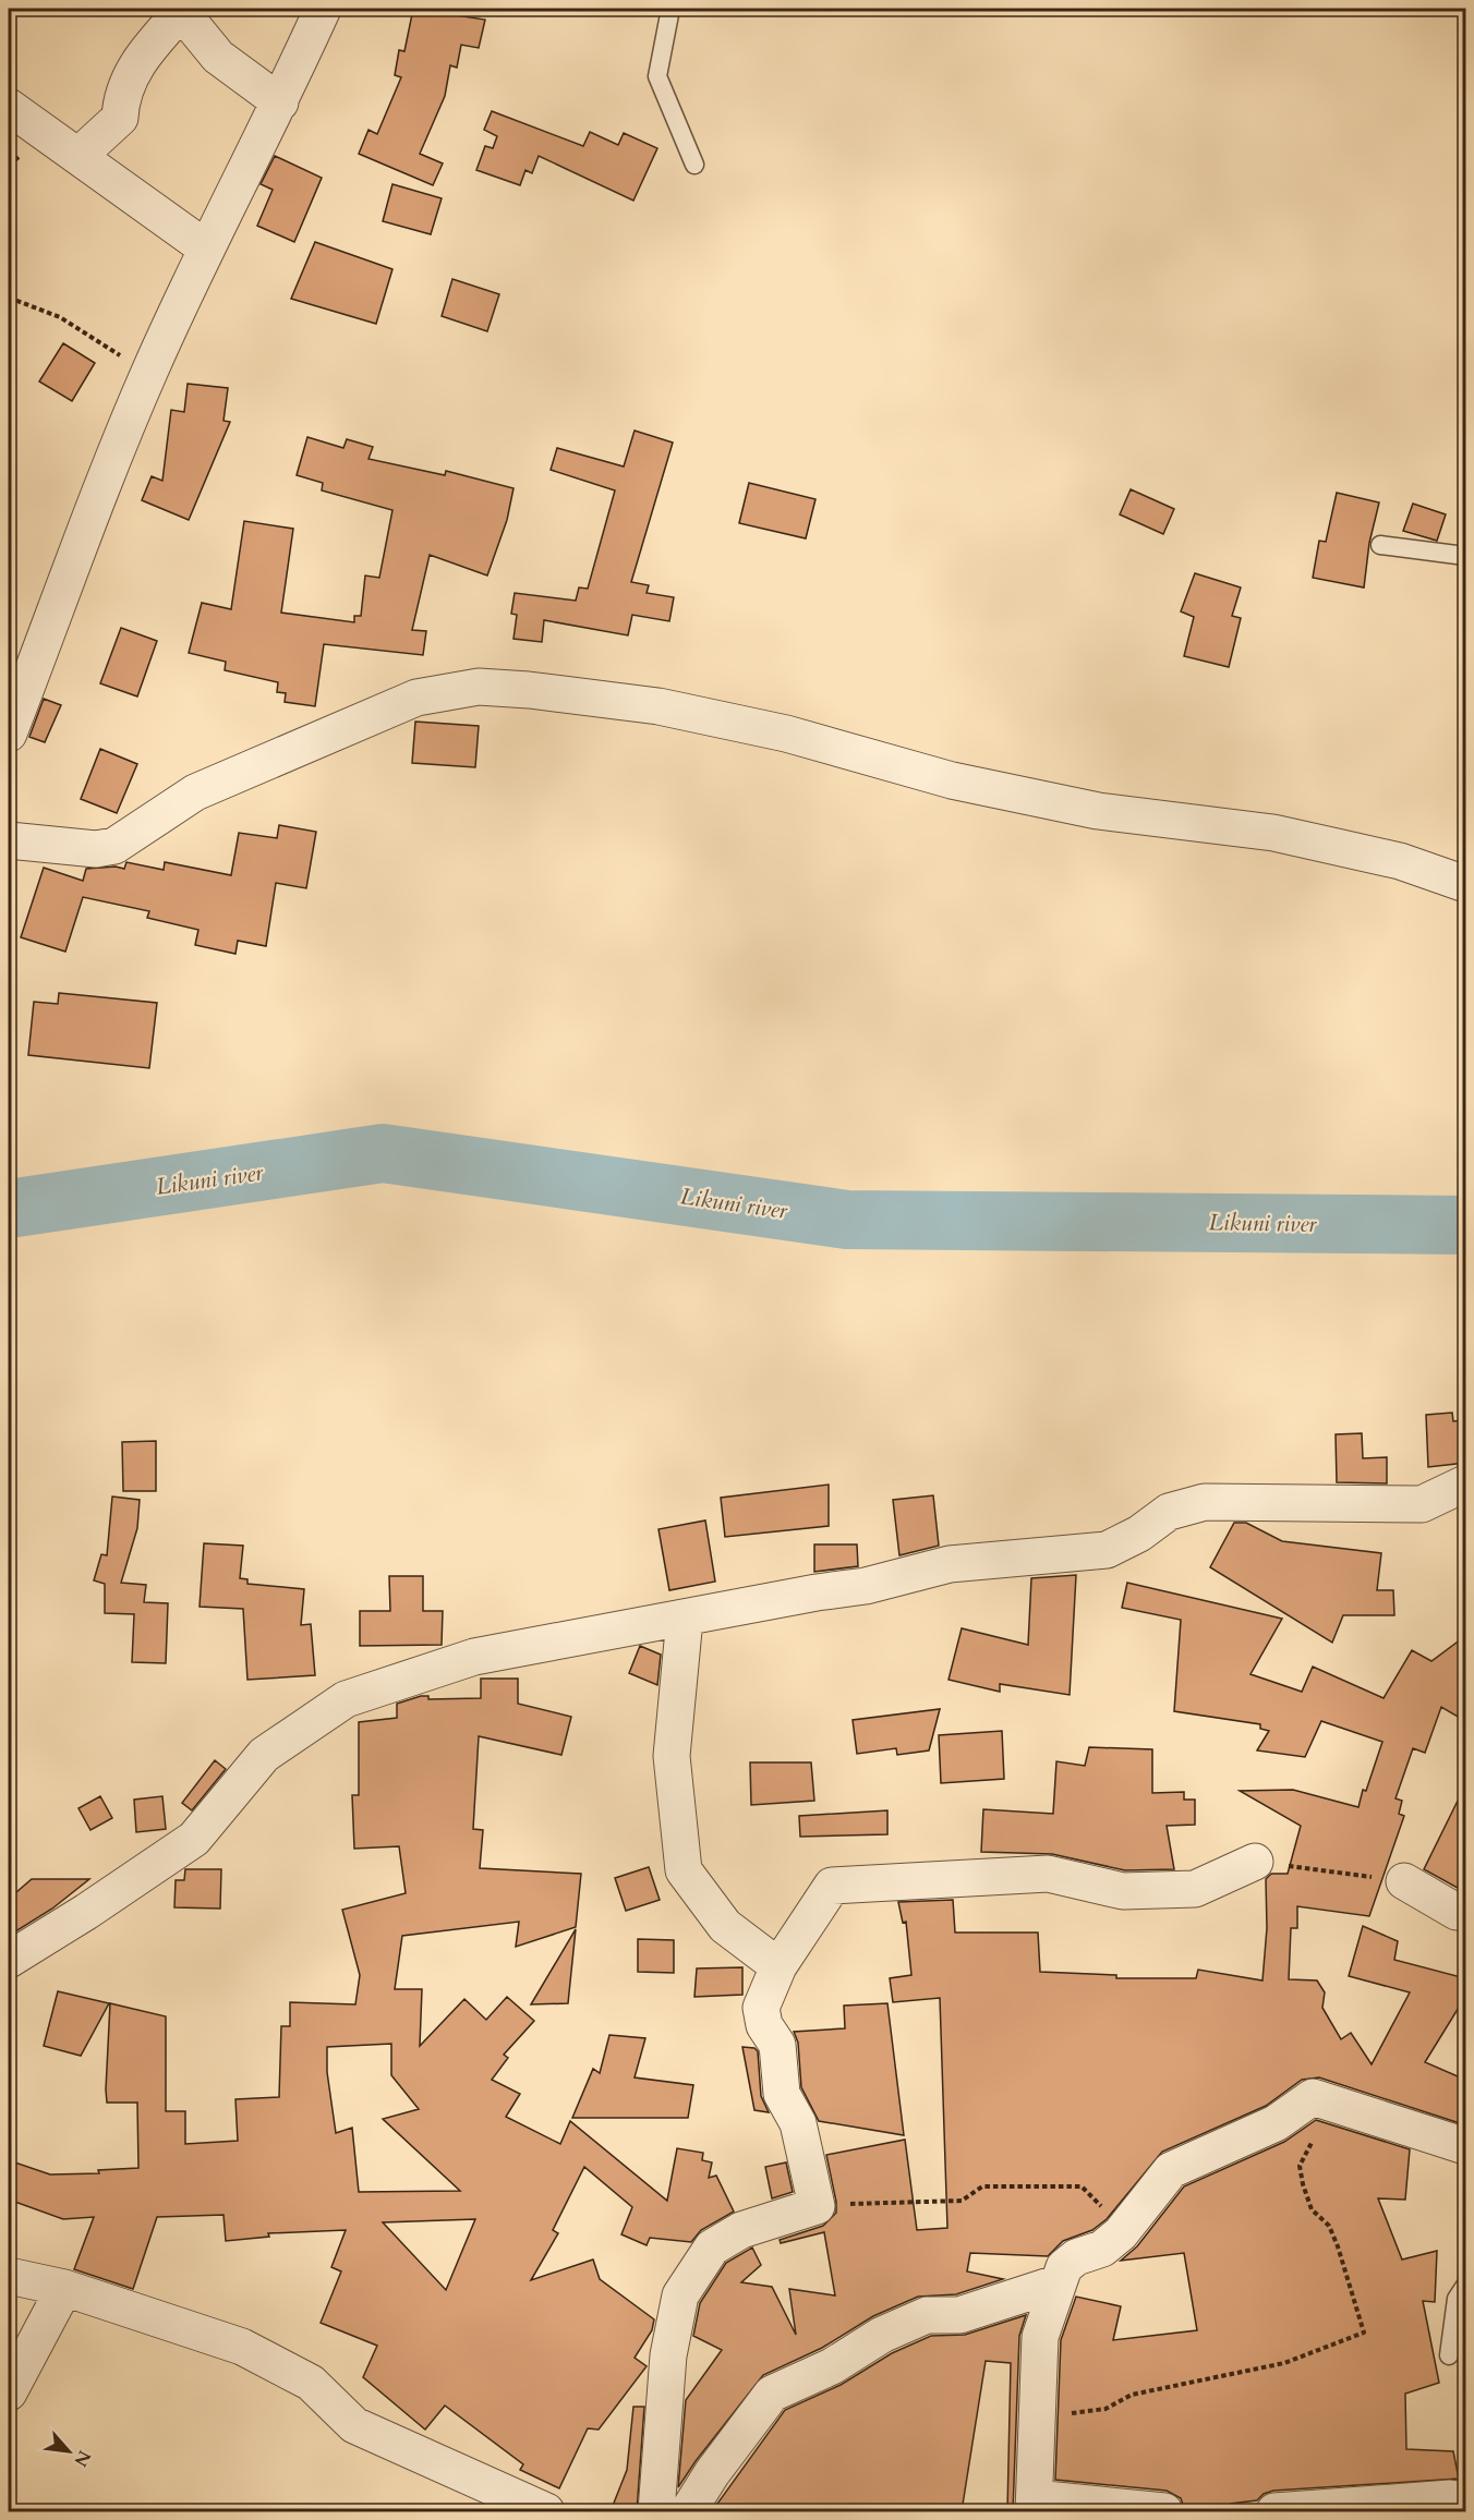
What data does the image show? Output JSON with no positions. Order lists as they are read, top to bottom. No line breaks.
{"water":["Likuni river"],"north":"bottom right"}
